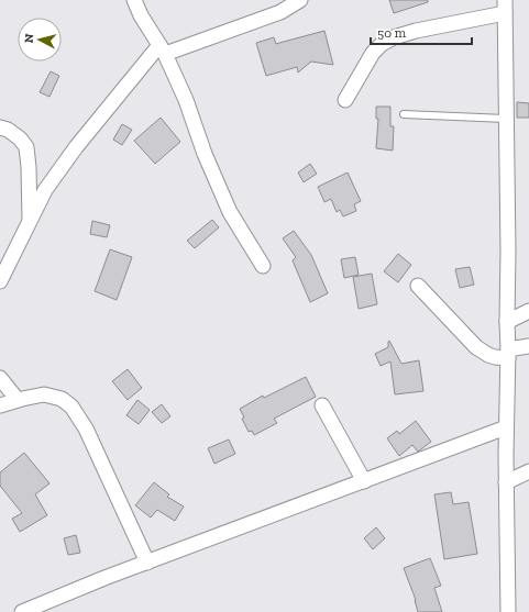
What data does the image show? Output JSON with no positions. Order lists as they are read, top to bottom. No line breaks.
{"scale_bar":"50 m","north":"left"}
